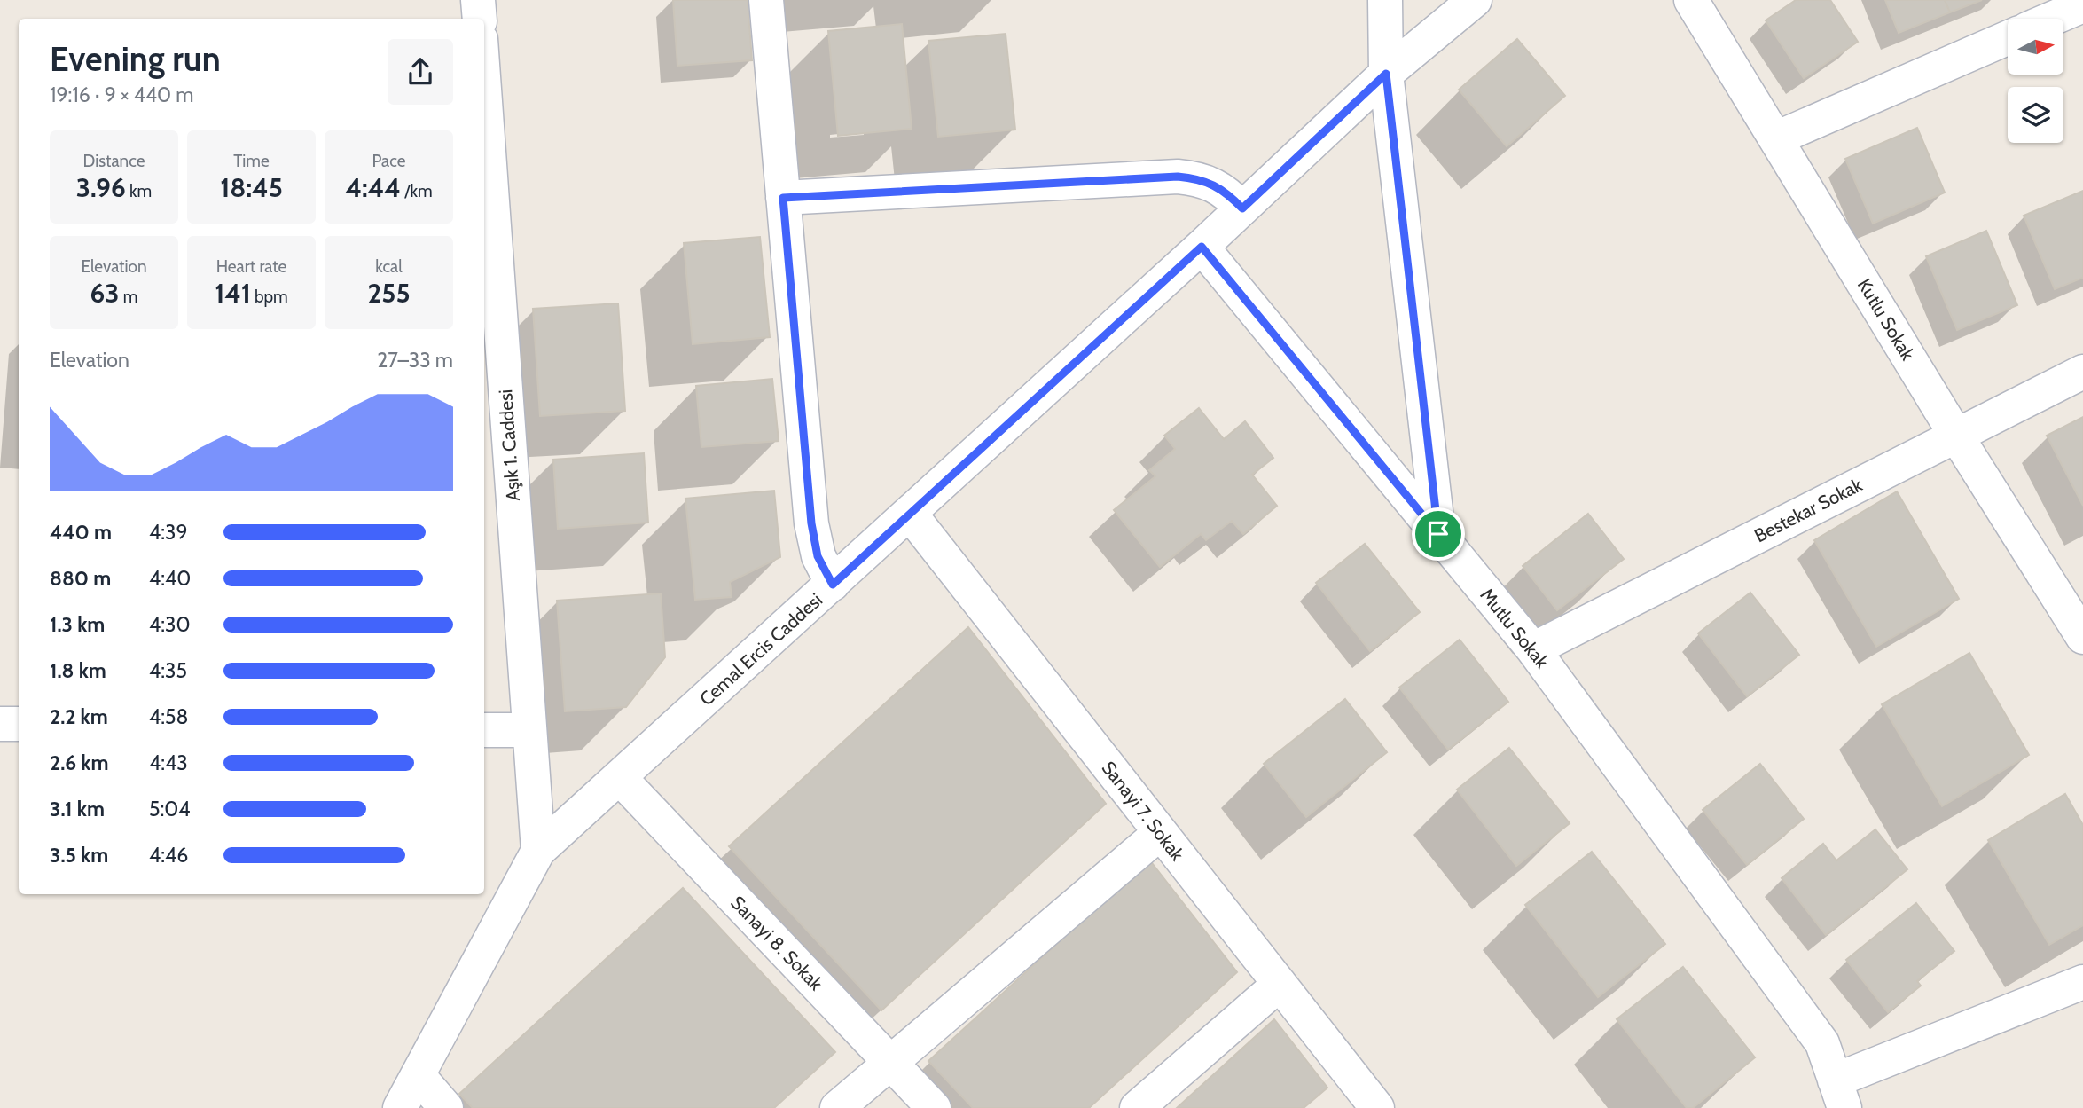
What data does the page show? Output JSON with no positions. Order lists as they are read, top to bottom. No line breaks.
{"streets":{"street":["Kutlu Sokak","Aşık 1. Caddesi","Bestekar Sokak","Mutlu Sokak","Cemal Ercis Caddesi","Sanayi 7. Sokak","Sanayi 8. Sokak"]},"crossings":[["Kutlu Sokak","Bestekar Sokak"],["Aşık 1. Caddesi","Cemal Ercis Caddesi"],["Bestekar Sokak","Mutlu Sokak"],["Mutlu Sokak","Cemal Ercis Caddesi"],["Cemal Ercis Caddesi","Sanayi 7. Sokak"],["Cemal Ercis Caddesi","Sanayi 8. Sokak"]],"north":"right","page":{"heading":["Evening run","19:16 · 9 × 440 m"],"stats":[["Distance","3.96 km"],["Time","18:45"],["Pace","4:44 /km"],["Elevation","63 m"],["Heart rate","141 bpm"],["kcal","255"]],"chart":["Elevation","27–33 m"],"list":[{"name":"440 m","note":"4:39"},{"name":"880 m","note":"4:40"},{"name":"1.3 km","note":"4:30"},{"name":"1.8 km","note":"4:35"},{"name":"2.2 km","note":"4:58"},{"name":"2.6 km","note":"4:43"},{"name":"3.1 km","note":"5:04"},{"name":"3.5 km","note":"4:46"}]}}
